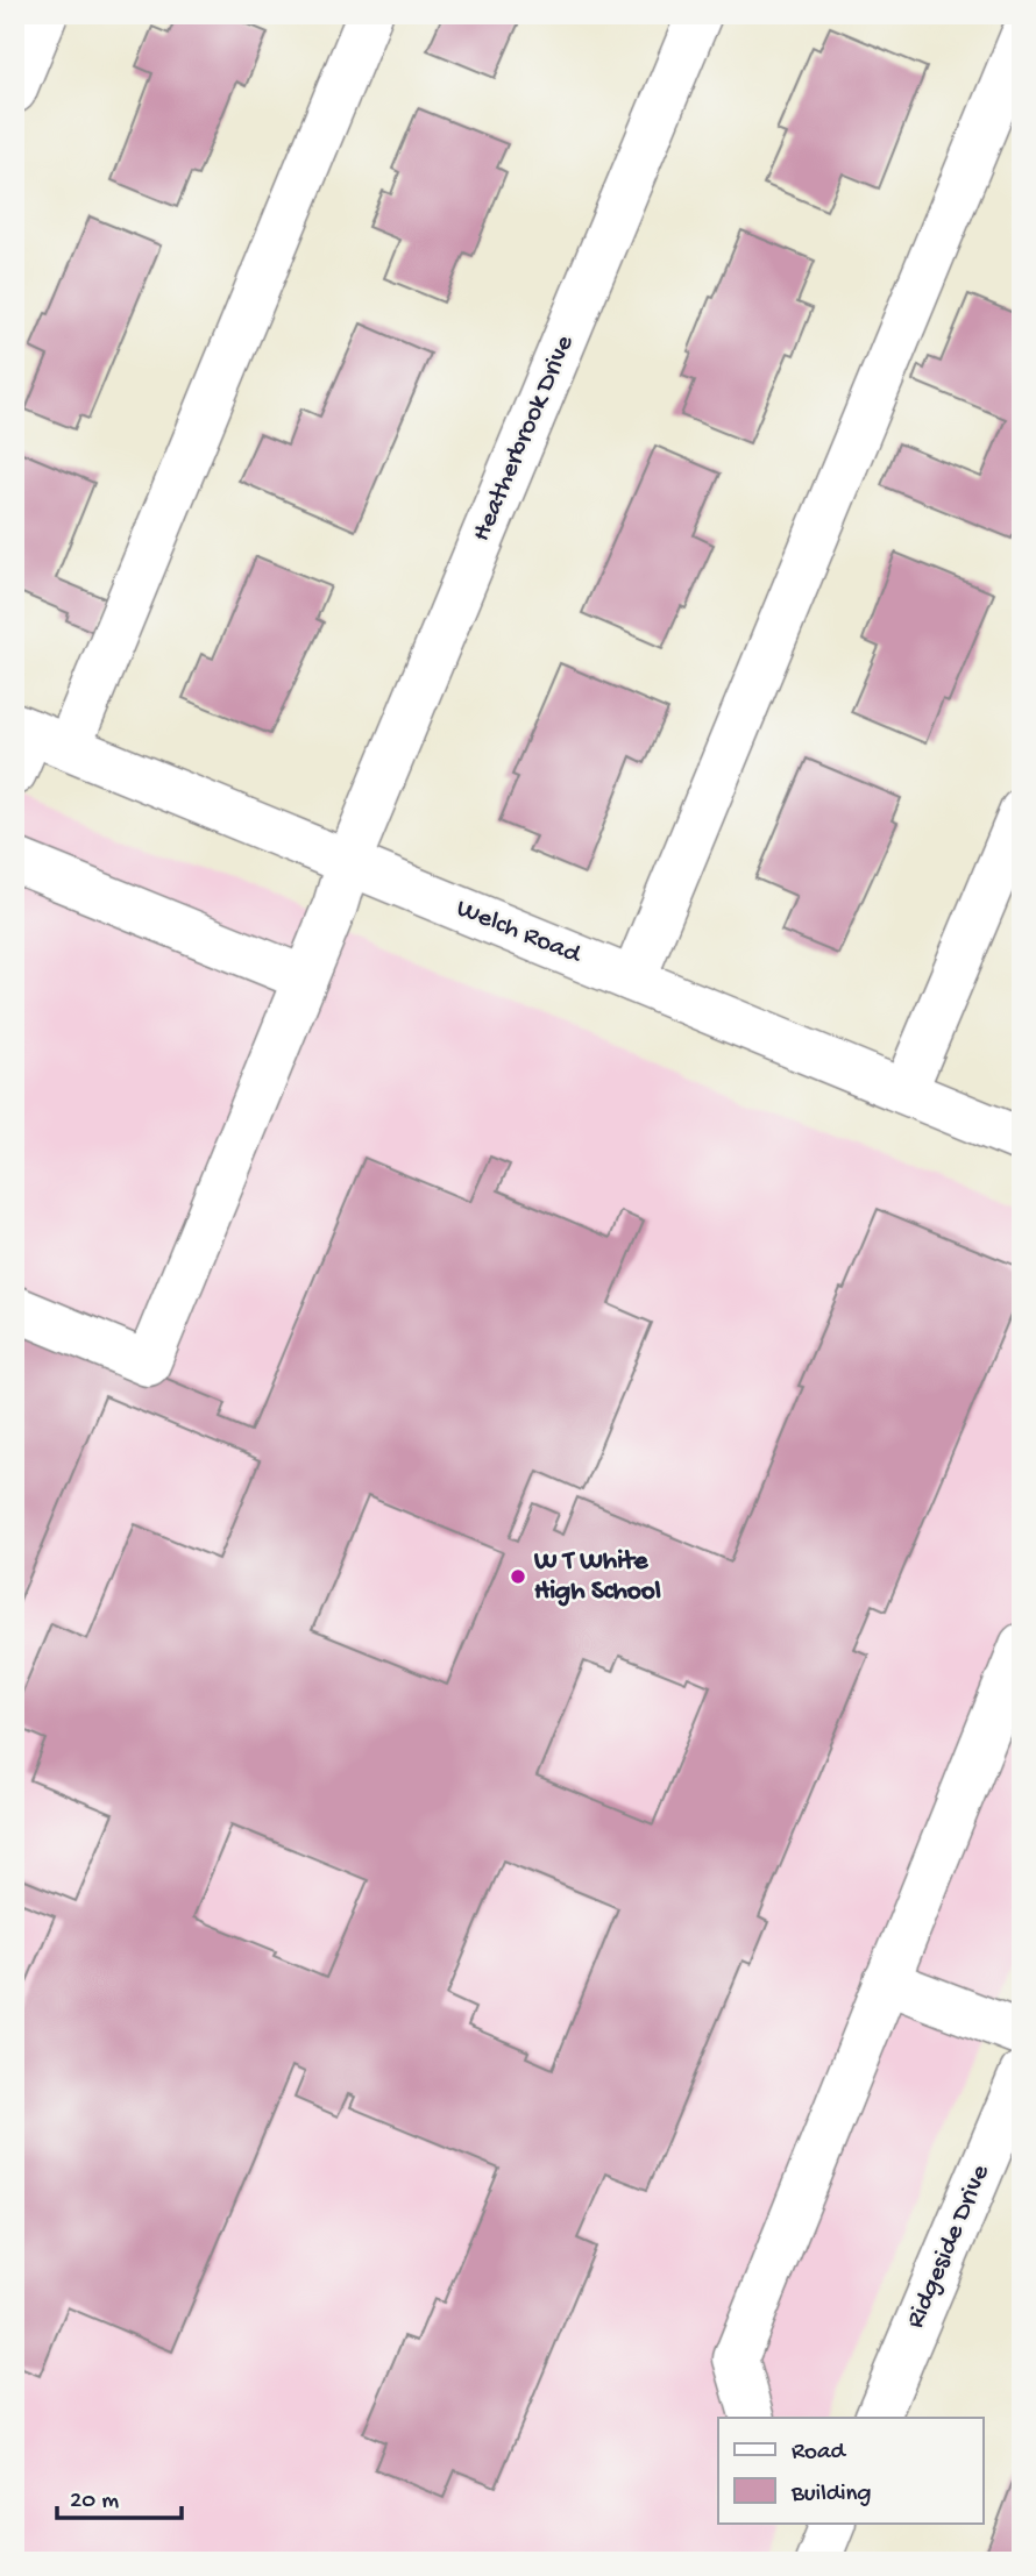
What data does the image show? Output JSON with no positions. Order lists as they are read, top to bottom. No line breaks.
{"streets":{"street":["Heatherbrook Drive","Welch Road","Ridgeside Drive"]},"crossings":[["Heatherbrook Drive","Welch Road"]],"places":["W T White High School"],"legend":["Road","Building"],"scale_bar":"20 m"}
